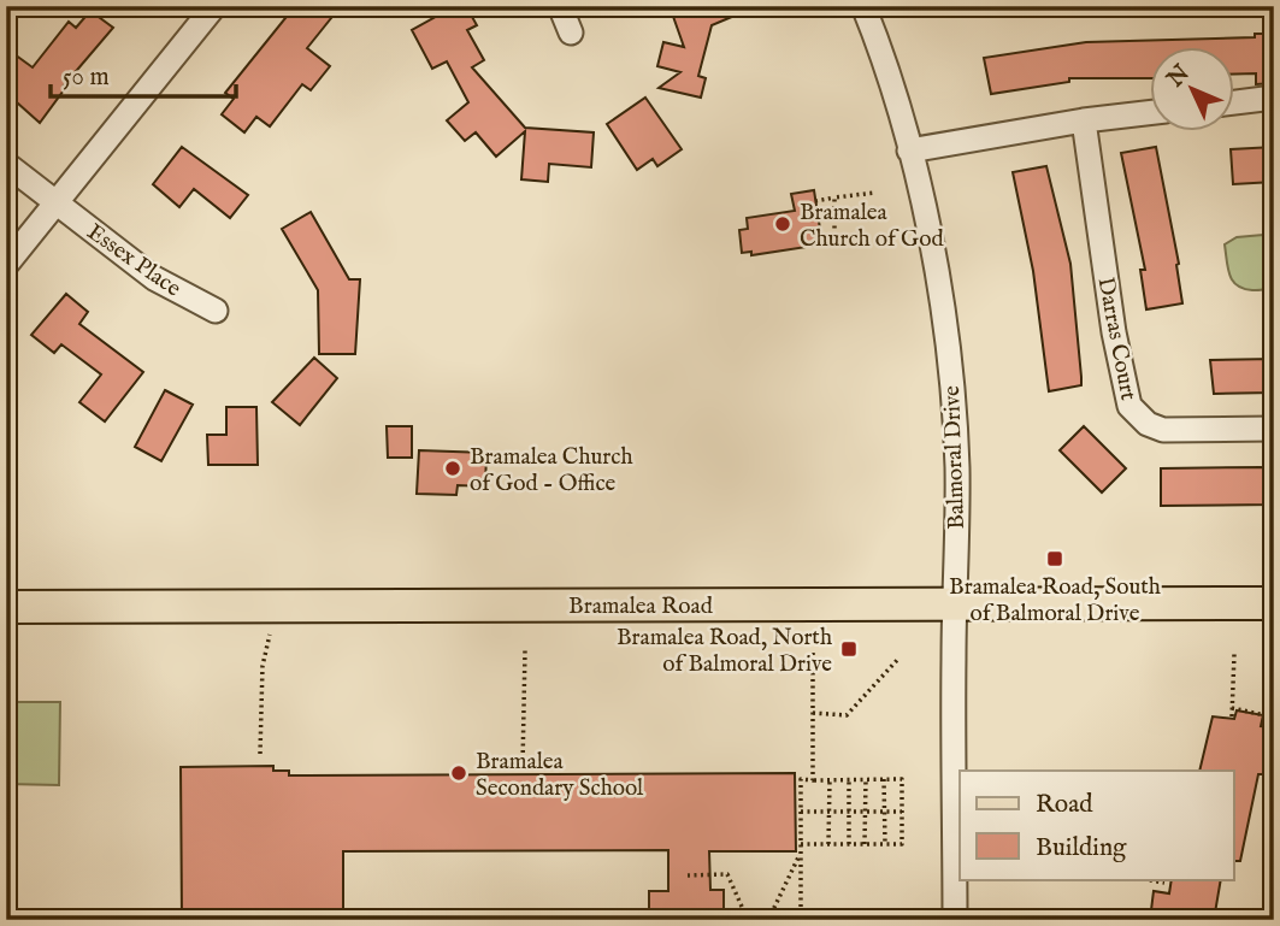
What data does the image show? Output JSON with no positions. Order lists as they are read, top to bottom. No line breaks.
{"streets":{"main road":["Bramalea Road"],"street":["Essex Place","Darras Court","Balmoral Drive"]},"crossings":[["Balmoral Drive","Bramalea Road"]],"places":{"other":["Bramalea Church of God","Bramalea Church of God - Office","Bramalea Secondary School"],"transit":["Bramalea Road, South of Balmoral Drive","Bramalea Road, North of Balmoral Drive"]},"legend":["Road","Building"],"scale_bar":"50 m","north":"top left"}
